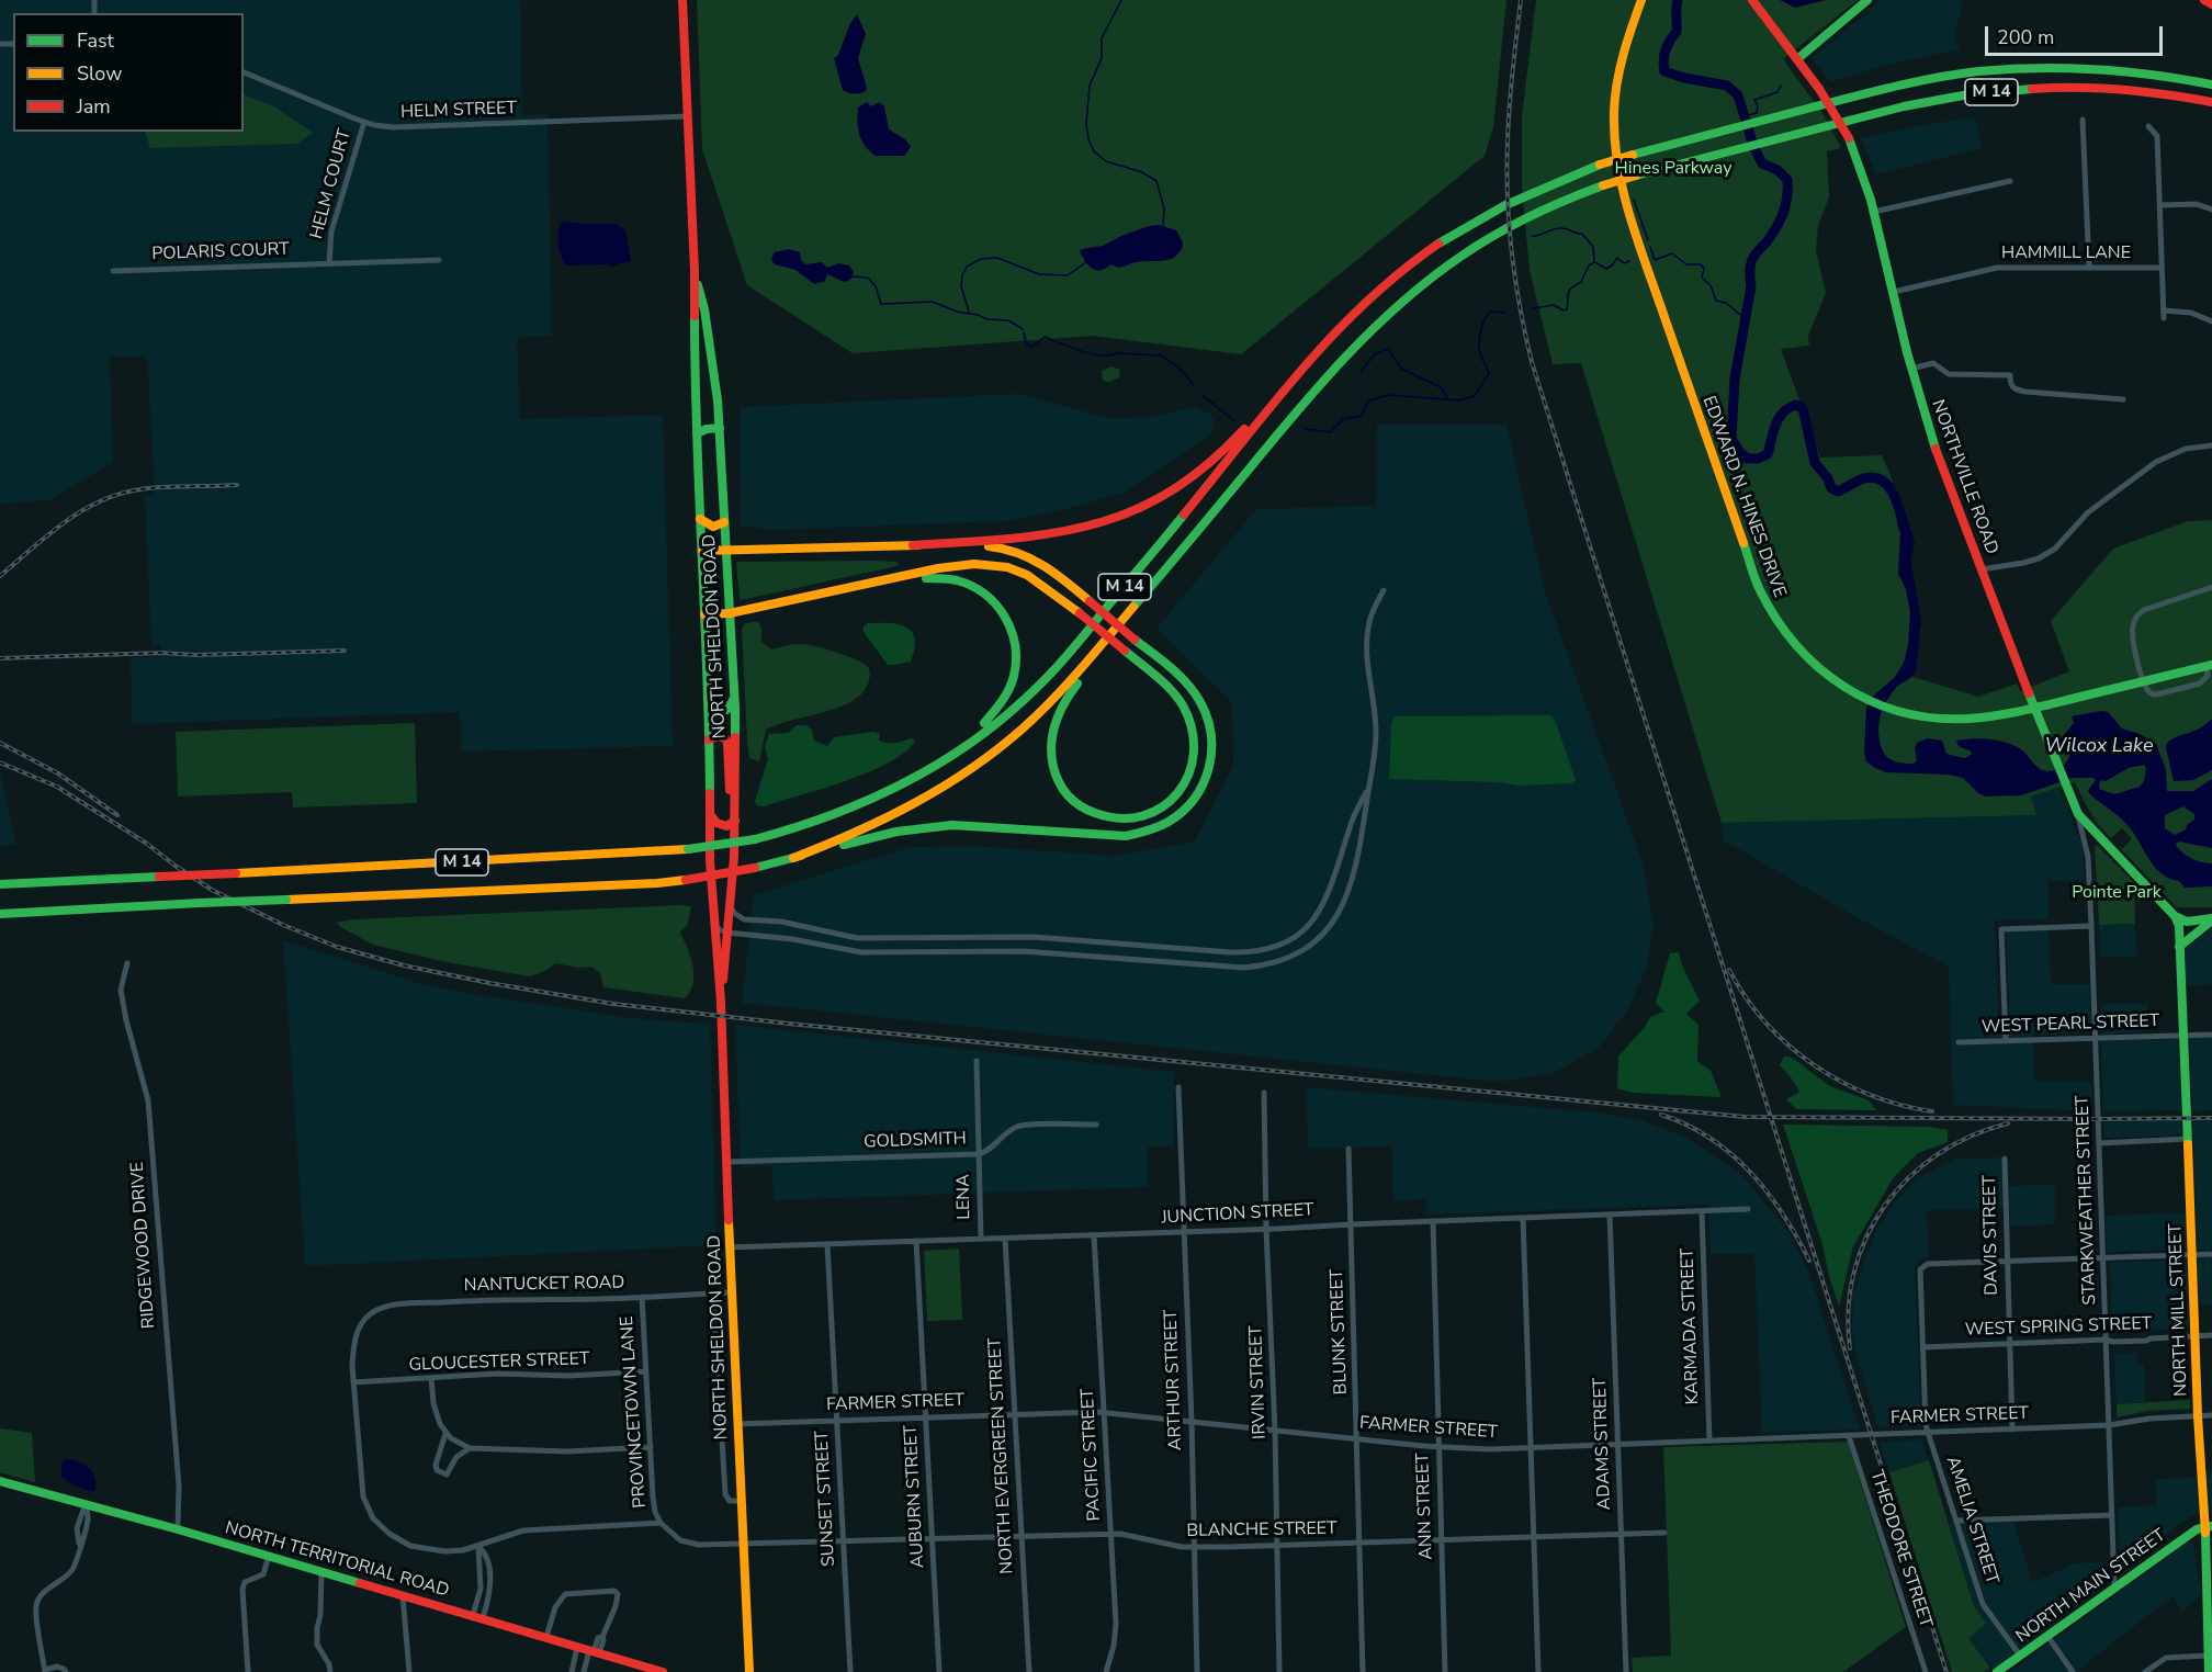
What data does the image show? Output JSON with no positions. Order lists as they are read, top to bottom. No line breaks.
{"streets":{"main road":["M 14","NORTHVILLE ROAD","EDWARD N. HINES DRIVE","NORTH SHELDON ROAD","NORTH MILL STREET","NORTH TERRITORIAL ROAD","NORTH MAIN STREET"],"street":["HELM STREET","HELM COURT","POLARIS COURT","HAMMILL LANE","WEST PEARL STREET","GOLDSMITH","LENA","STARKWEATHER STREET","JUNCTION STREET","DAVIS STREET","RIDGEWOOD DRIVE","NANTUCKET ROAD","KARMADA STREET","WEST SPRING STREET","BLUNK STREET","GLOUCESTER STREET","ARTHUR STREET","IRVIN STREET","FARMER STREET","PROVINCETOWN LANE","ADAMS STREET","PACIFIC STREET","NORTH EVERGREEN STREET","AUBURN STREET","SUNSET STREET","ANN STREET","AMELIA STREET","BLANCHE STREET","THEODORE STREET"]},"crossings":[["HELM STREET","HELM COURT"],["HELM STREET","NORTH SHELDON ROAD"],["HELM COURT","POLARIS COURT"],["HAMMILL LANE","NORTHVILLE ROAD"],["NORTHVILLE ROAD","EDWARD N. HINES DRIVE"],["NORTHVILLE ROAD","STARKWEATHER STREET"],["NORTH SHELDON ROAD","GOLDSMITH"],["NORTH SHELDON ROAD","JUNCTION STREET"],["NORTH SHELDON ROAD","NANTUCKET ROAD"],["NORTH SHELDON ROAD","FARMER STREET"],["NORTH SHELDON ROAD","BLANCHE STREET"],["WEST PEARL STREET","STARKWEATHER STREET"],["WEST PEARL STREET","NORTH MILL STREET"],["GOLDSMITH","LENA"],["LENA","JUNCTION STREET"],["STARKWEATHER STREET","WEST SPRING STREET"],["STARKWEATHER STREET","FARMER STREET"],["STARKWEATHER STREET","NORTH MAIN STREET"],["JUNCTION STREET","KARMADA STREET"],["JUNCTION STREET","BLUNK STREET"],["JUNCTION STREET","ARTHUR STREET"],["JUNCTION STREET","IRVIN STREET"],["JUNCTION STREET","ADAMS STREET"],["JUNCTION STREET","PACIFIC STREET"],["JUNCTION STREET","NORTH EVERGREEN STREET"],["JUNCTION STREET","AUBURN STREET"],["JUNCTION STREET","SUNSET STREET"],["JUNCTION STREET","ANN STREET"],["DAVIS STREET","WEST SPRING STREET"],["DAVIS STREET","FARMER STREET"],["DAVIS STREET","AMELIA STREET"],["RIDGEWOOD DRIVE","NORTH TERRITORIAL ROAD"],["NANTUCKET ROAD","GLOUCESTER STREET"],["NANTUCKET ROAD","PROVINCETOWN LANE"],["NORTH MILL STREET","WEST SPRING STREET"],["NORTH MILL STREET","FARMER STREET"],["NORTH MILL STREET","NORTH MAIN STREET"],["KARMADA STREET","FARMER STREET"],["WEST SPRING STREET","AMELIA STREET"],["BLUNK STREET","FARMER STREET"],["BLUNK STREET","BLANCHE STREET"],["GLOUCESTER STREET","PROVINCETOWN LANE"],["ARTHUR STREET","FARMER STREET"],["ARTHUR STREET","BLANCHE STREET"],["IRVIN STREET","FARMER STREET"],["IRVIN STREET","BLANCHE STREET"],["FARMER STREET","ADAMS STREET"],["FARMER STREET","PACIFIC STREET"],["FARMER STREET","NORTH EVERGREEN STREET"],["FARMER STREET","AUBURN STREET"],["FARMER STREET","SUNSET STREET"],["FARMER STREET","ANN STREET"],["FARMER STREET","AMELIA STREET"],["FARMER STREET","THEODORE STREET"],["PROVINCETOWN LANE","BLANCHE STREET"],["ADAMS STREET","BLANCHE STREET"],["PACIFIC STREET","BLANCHE STREET"],["NORTH EVERGREEN STREET","BLANCHE STREET"],["AUBURN STREET","BLANCHE STREET"],["SUNSET STREET","BLANCHE STREET"],["ANN STREET","BLANCHE STREET"],["AMELIA STREET","NORTH MAIN STREET"]],"water":["Wilcox Lake"],"parks":["Hines Parkway","Pointe Park"],"legend":["Fast","Slow","Jam"],"scale_bar":"200 m"}
